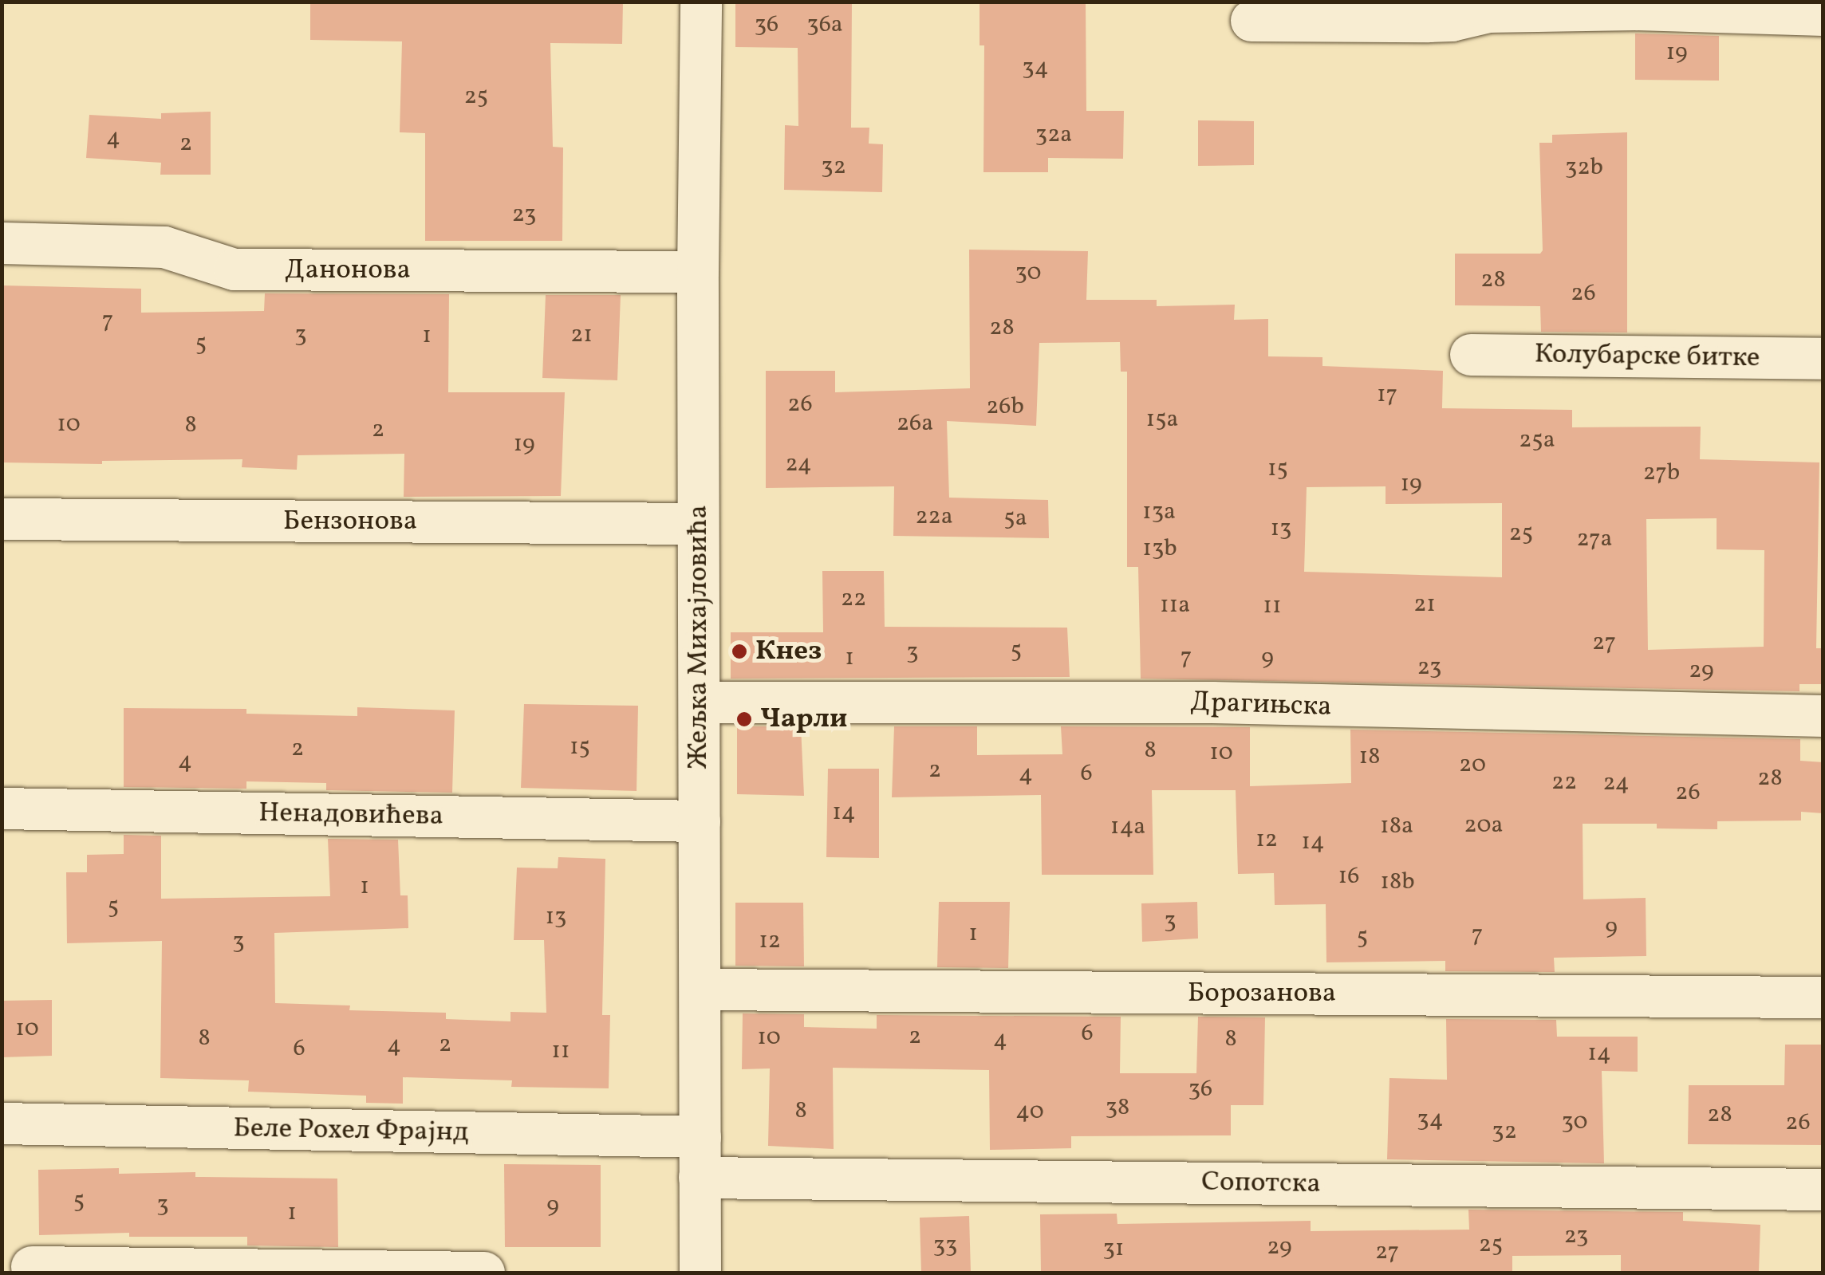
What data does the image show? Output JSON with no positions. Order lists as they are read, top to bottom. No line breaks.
{"streets":{"street":["Данонова","Колубарске битке","Бензонова","Жељка Михајловића","Драгињска","Ненадовићева","Борозанова","Беле Рохел Фрајнд","Сопотска"]},"crossings":[["Данонова","Жељка Михајловића"],["Бензонова","Жељка Михајловића"],["Жељка Михајловића","Драгињска"],["Жељка Михајловића","Ненадовићева"],["Жељка Михајловића","Борозанова"],["Жељка Михајловића","Беле Рохел Фрајнд"],["Жељка Михајловића","Сопотска"]],"places":["Кнез","Чарли"],"house_numbers":["36","36a","19","34","25","32a","4","2","32","32b","23","30","28","26","7","28","3","21","1","5","17","26","26b","15a","26a","10","8","2","25a","19","24","15","27b","19","13a","22a","5a","13","25","27a","13b","22","21","11a","11","27","5","3","7","1","9","23","29","15","2","8","10","18","4","20","2","6","4","28","22","24","26","14","20a","18a","14a","12","14","16","18b","1","5","13","3","9","1","7","5","12","3","10","6","2","10","8","8","4","2","4","6","11","14","36","38","8","40","28","34","30","26","32","5","3","9","1","23","25","33","29","31","27"]}
